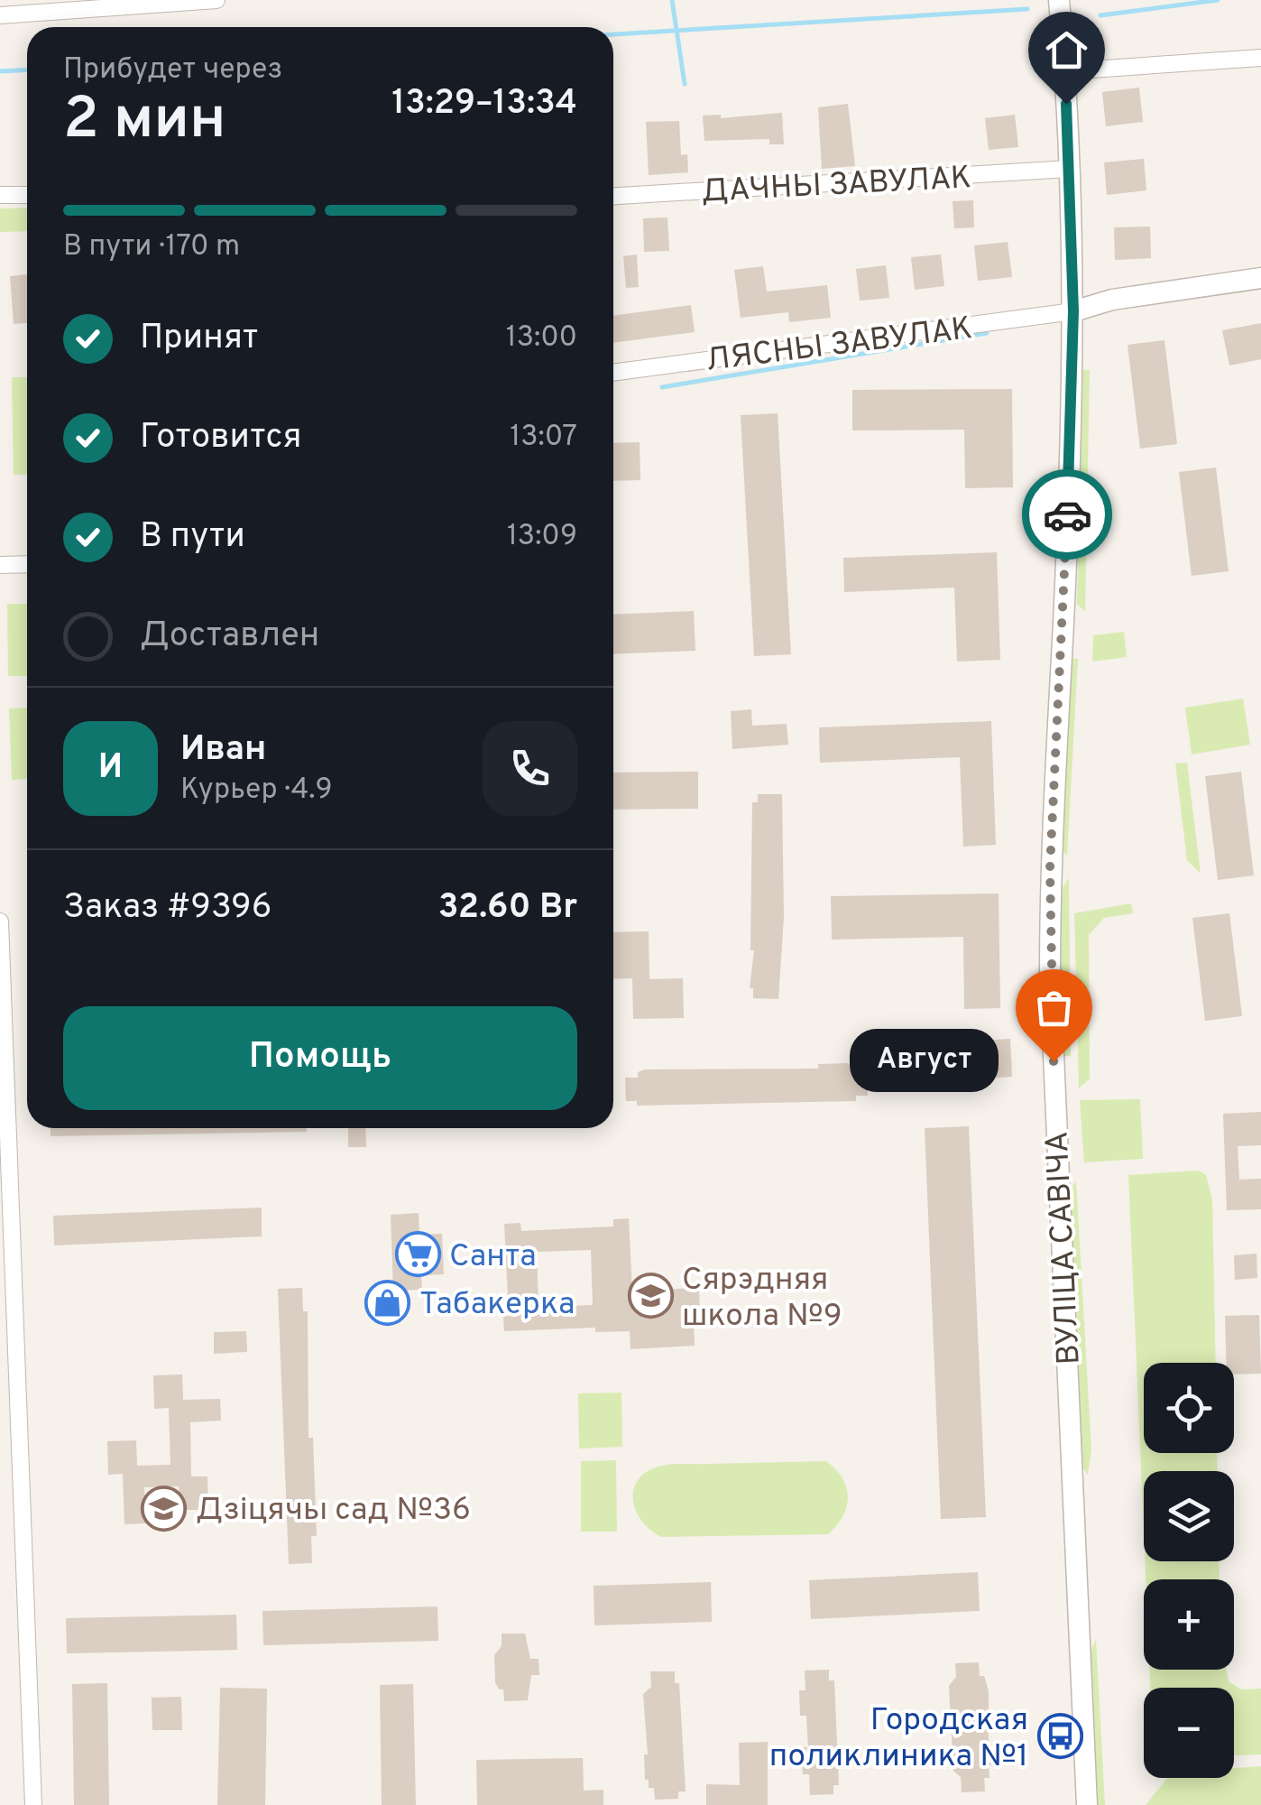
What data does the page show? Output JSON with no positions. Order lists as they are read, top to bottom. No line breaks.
{"streets":{"street":["ДАЧНЫ ЗАВУЛАК","ЛЯСНЫ ЗАВУЛАК","ВУЛІЦА САВІЧА"]},"crossings":[["ДАЧНЫ ЗАВУЛАК","ВУЛІЦА САВІЧА"],["ЛЯСНЫ ЗАВУЛАК","ВУЛІЦА САВІЧА"]],"places":{"other":["Август"],"supermarket":["Санта"],"school or university":["Сярэдняя школа №9","Дзіцячы сад №36"],"shop":["Табакерка"],"bus stop":["Городская поликлиника №1"]},"page":{"heading":["2 мин","Прибудет через","13:29–13:34"],"panel":["Иван","Курьер · 4.9","Заказ #9396","32.60 Br"],"bar":"В пути · 170 m","list":[["Принят","13:00"],["Готовится","13:07"],["В пути","13:09"],"Доставлен"],"round":"И","buttons":"Помощь","bubble":"Август","map_buttons":["+","−"]}}
